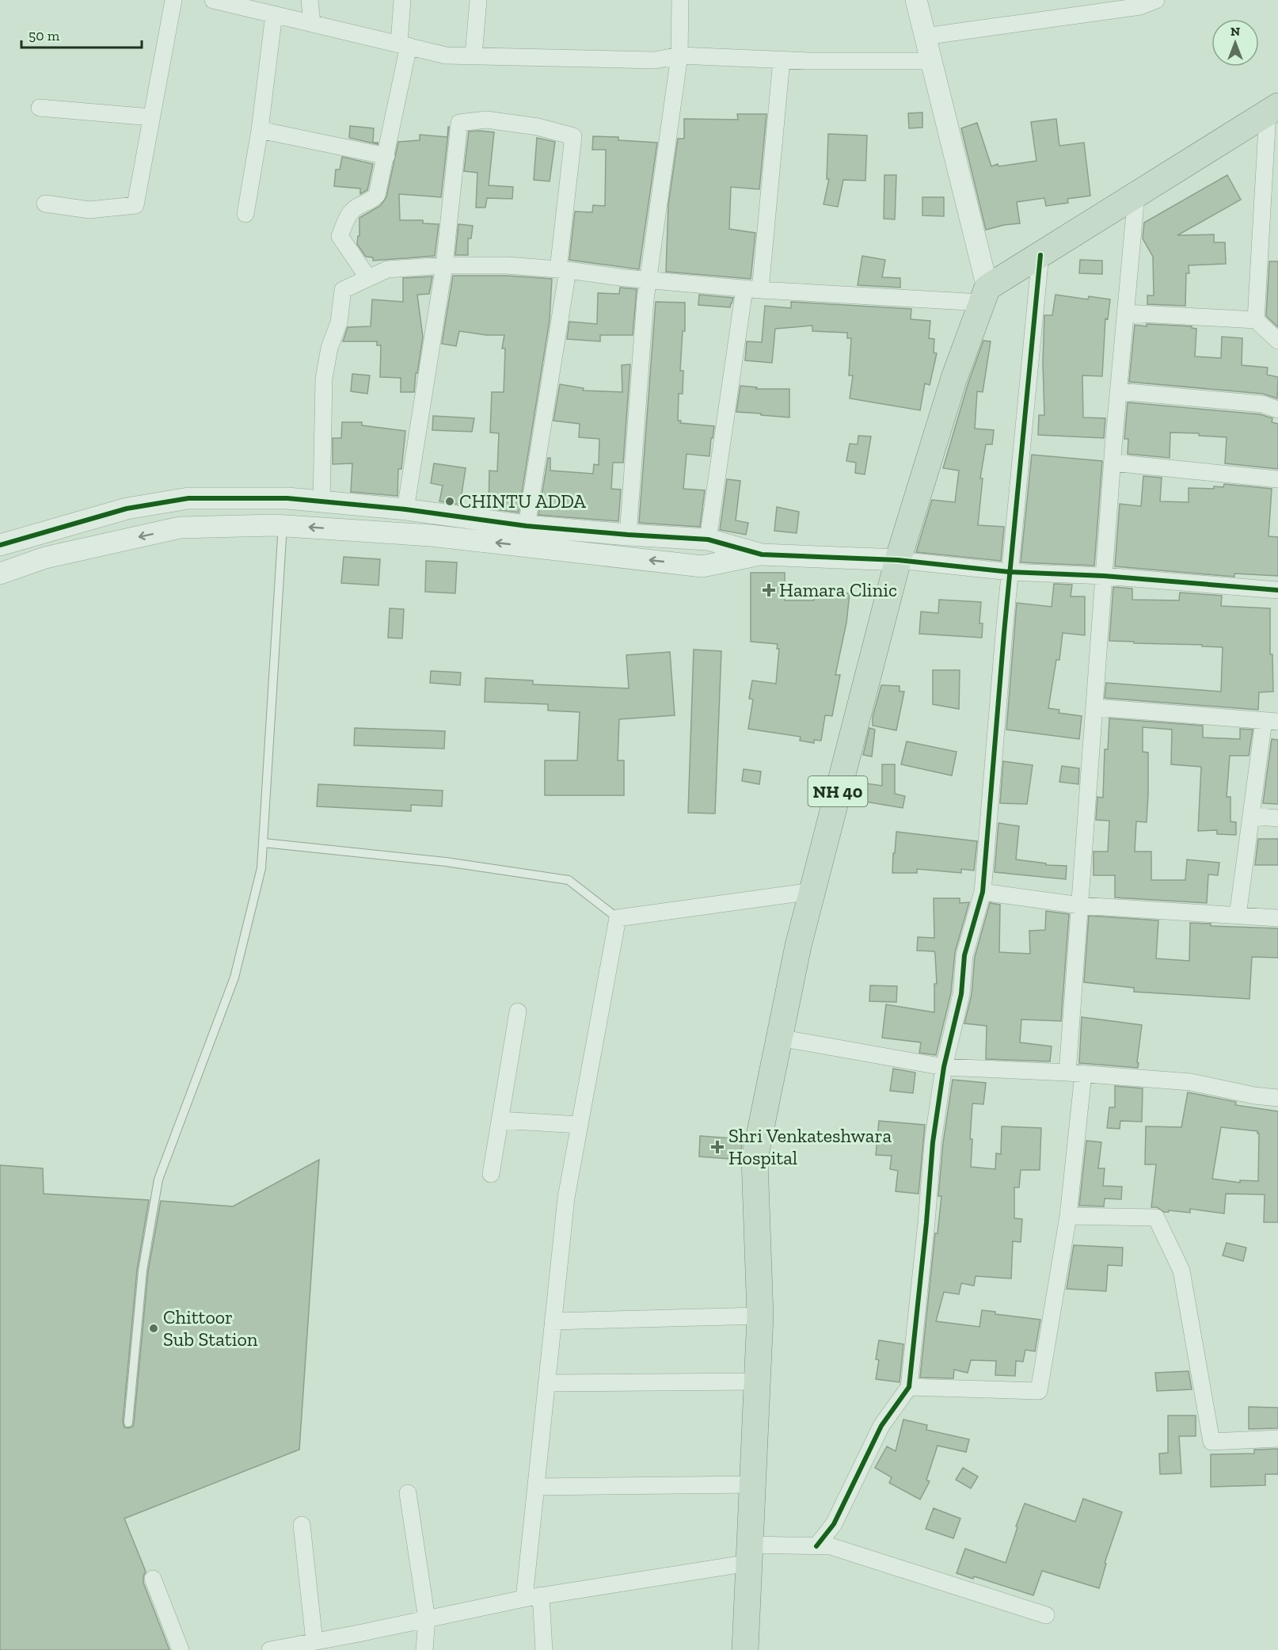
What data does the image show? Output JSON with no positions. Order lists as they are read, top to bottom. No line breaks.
{"streets":{"highway":["NH 40"]},"places":{"other":["CHINTU ADDA","Chittoor Sub Station"],"health":["Hamara Clinic","Shri Venkateshwara Hospital"]},"scale_bar":"50 m","north":"top"}
